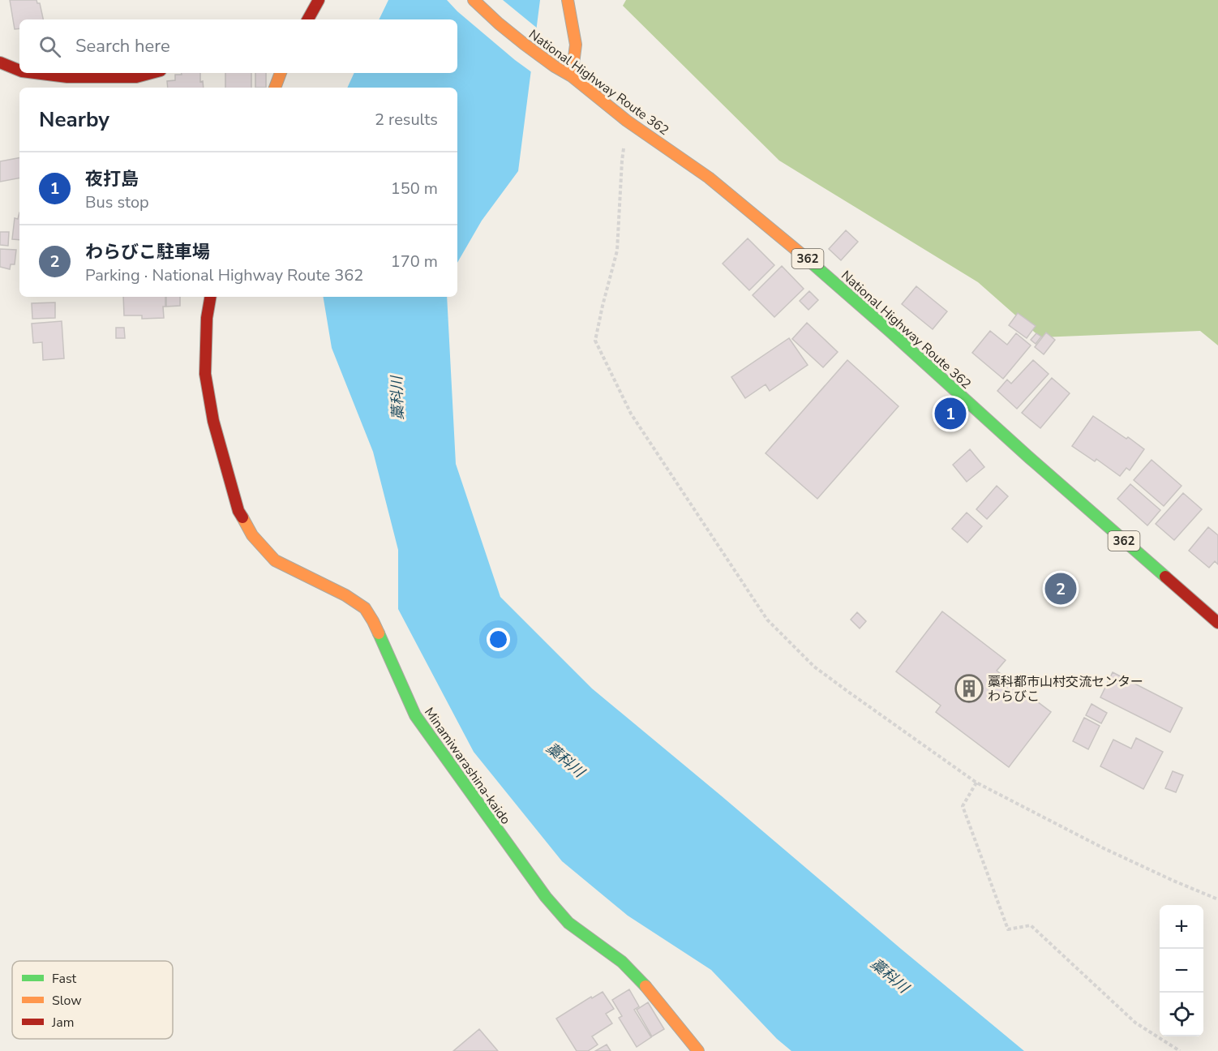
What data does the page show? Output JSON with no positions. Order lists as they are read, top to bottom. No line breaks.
{"streets":{"main road":["National Highway Route 362","362","Minamiwarashina-kaido"]},"water":["藁科川"],"places":{"building":["藁科都市山村交流センター わらびこ"]},"legend":["Fast","Slow","Jam"],"page":{"search":"Search here","heading":["Nearby","2 results"],"list":[{"mark":"1","name":"夜打島","note":"Bus stop","value":"150 m"},{"mark":"2","name":"わらびこ駐車場","note":"Parking · National Highway Route 362","value":"170 m"}],"pins":["1","2"],"map_buttons":["+","−"]}}
